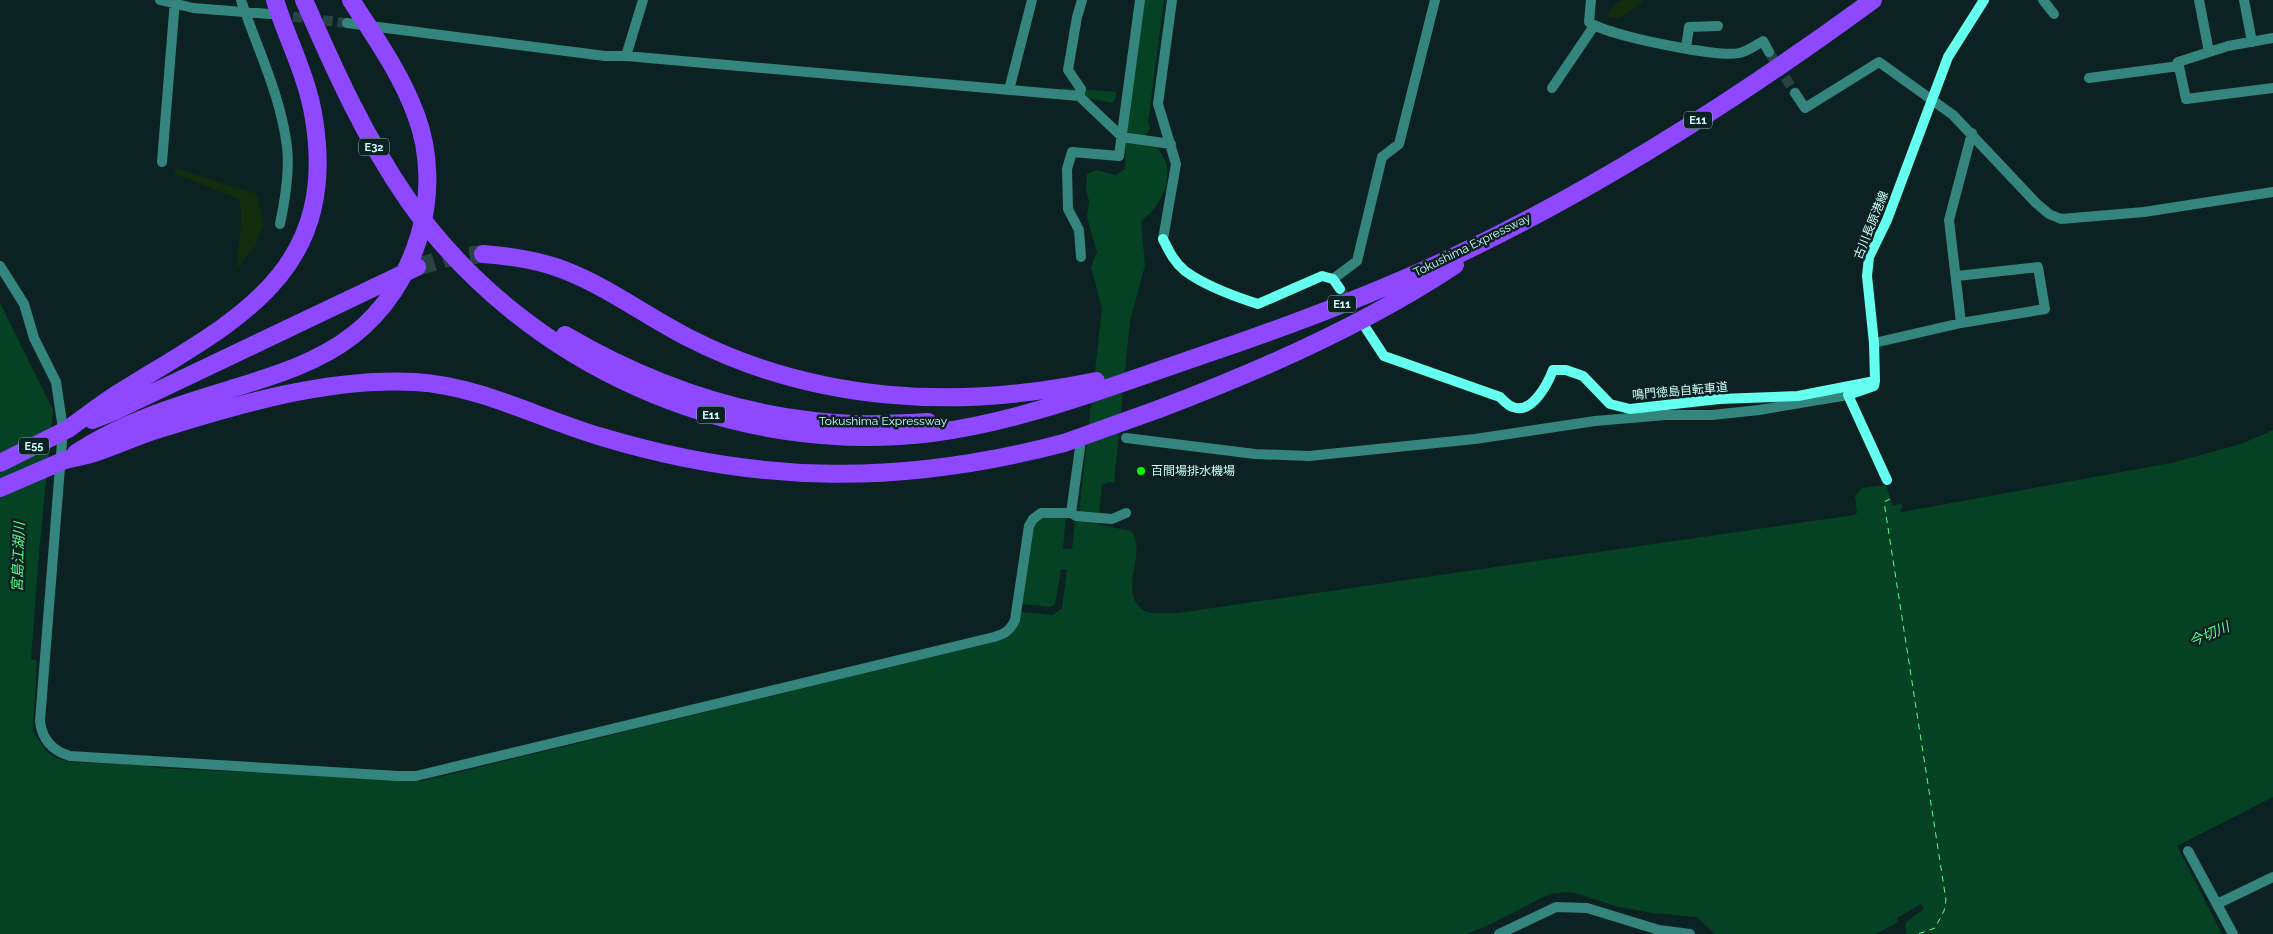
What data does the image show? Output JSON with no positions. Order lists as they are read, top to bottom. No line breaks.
{"streets":{"highway":["E11","E32","Tokushima Expressway","E55"],"main road":["古川長原港線","鳴門徳島自転車道"]},"crossings":[["古川長原港線","鳴門徳島自転車道"]],"water":["宮島江湖川","今切川"],"places":["百間場排水機場"]}
